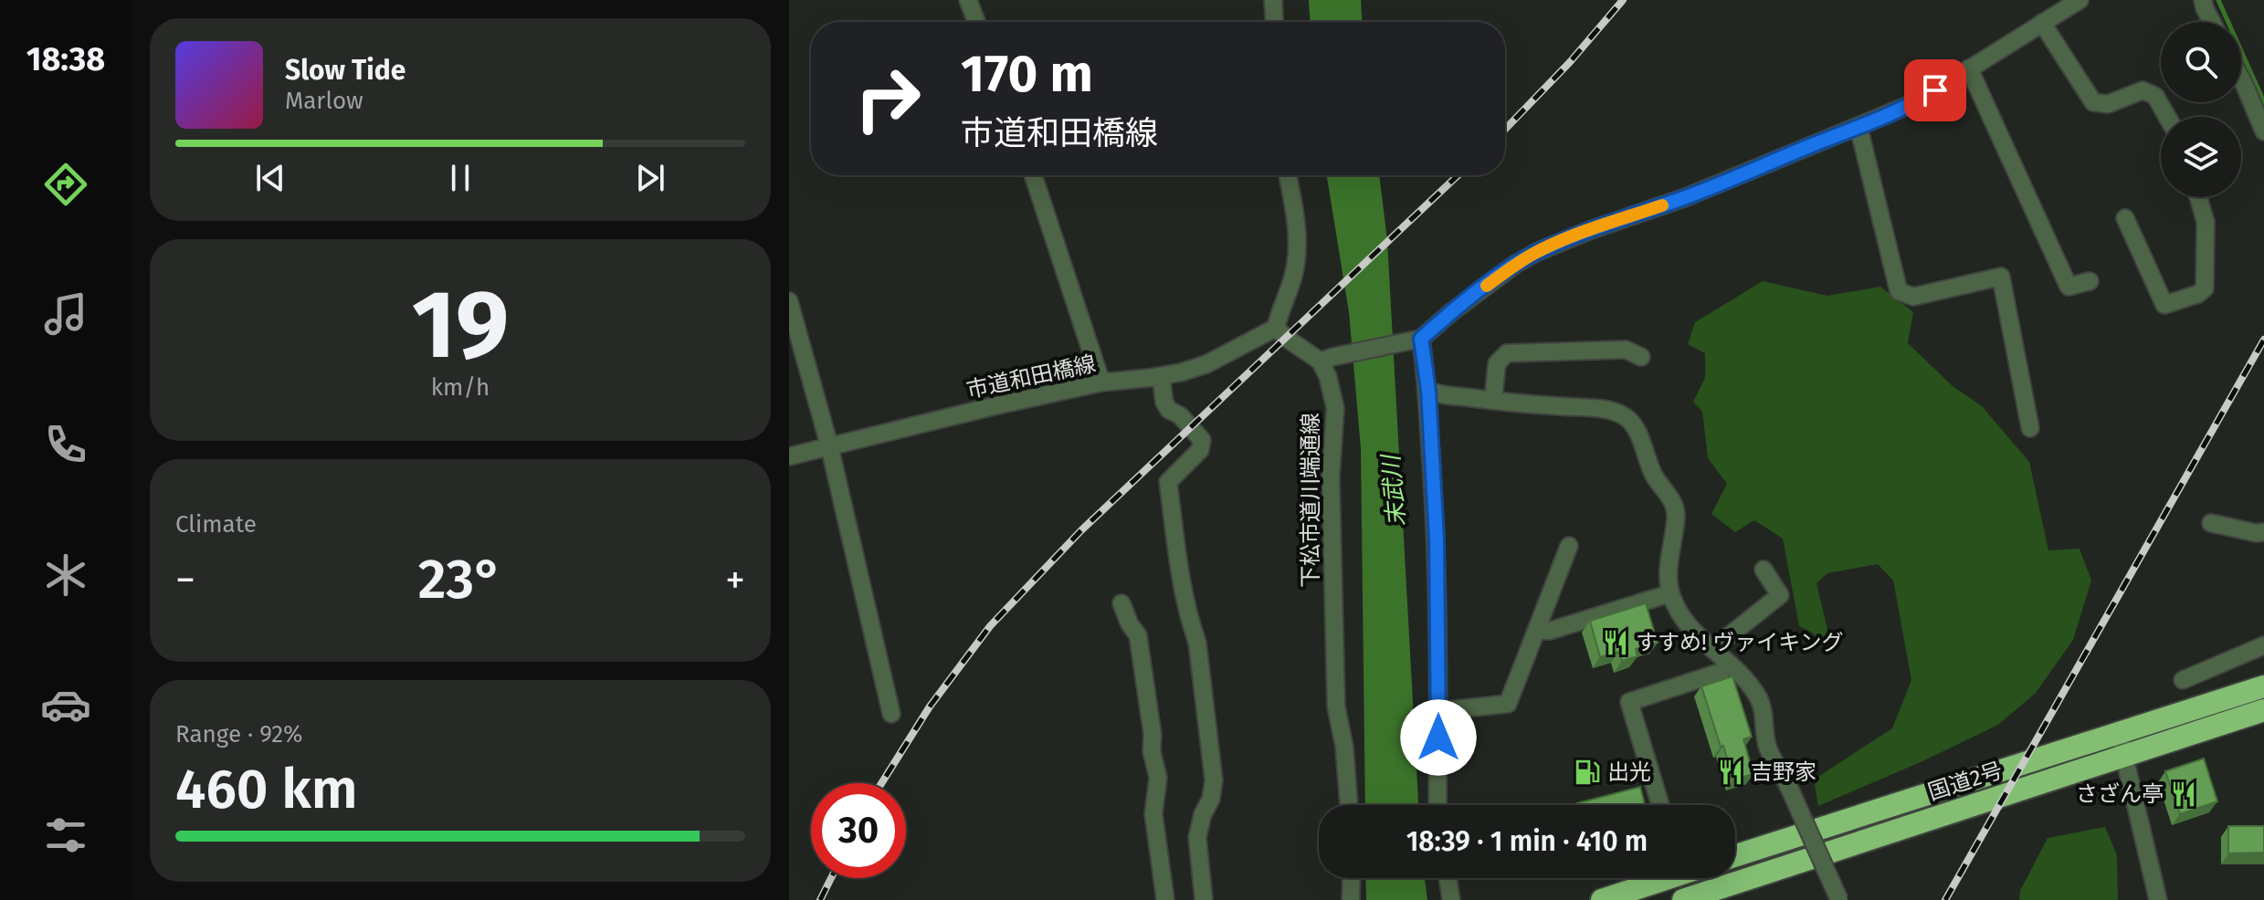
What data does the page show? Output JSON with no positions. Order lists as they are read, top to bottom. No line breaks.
{"streets":{"highway":["国道2号"],"street":["市道和田橋線","下松市道川端通線"]},"water":["末武川"],"places":{"restaurant":["すすめ! ヴァイキング","吉野家","さざん亭"],"fuel station":["出光"]},"page":{"tabs":"18:38","turn":["170 m","市道和田橋線"],"song":["Slow Tide","Marlow"],"tile":[["19","km/h"],"Climate",["Range · 92%","460 km"]],"heat":["−","23°","+"],"limit":"30","trip":"18:39 · 1 min · 410 m"}}
